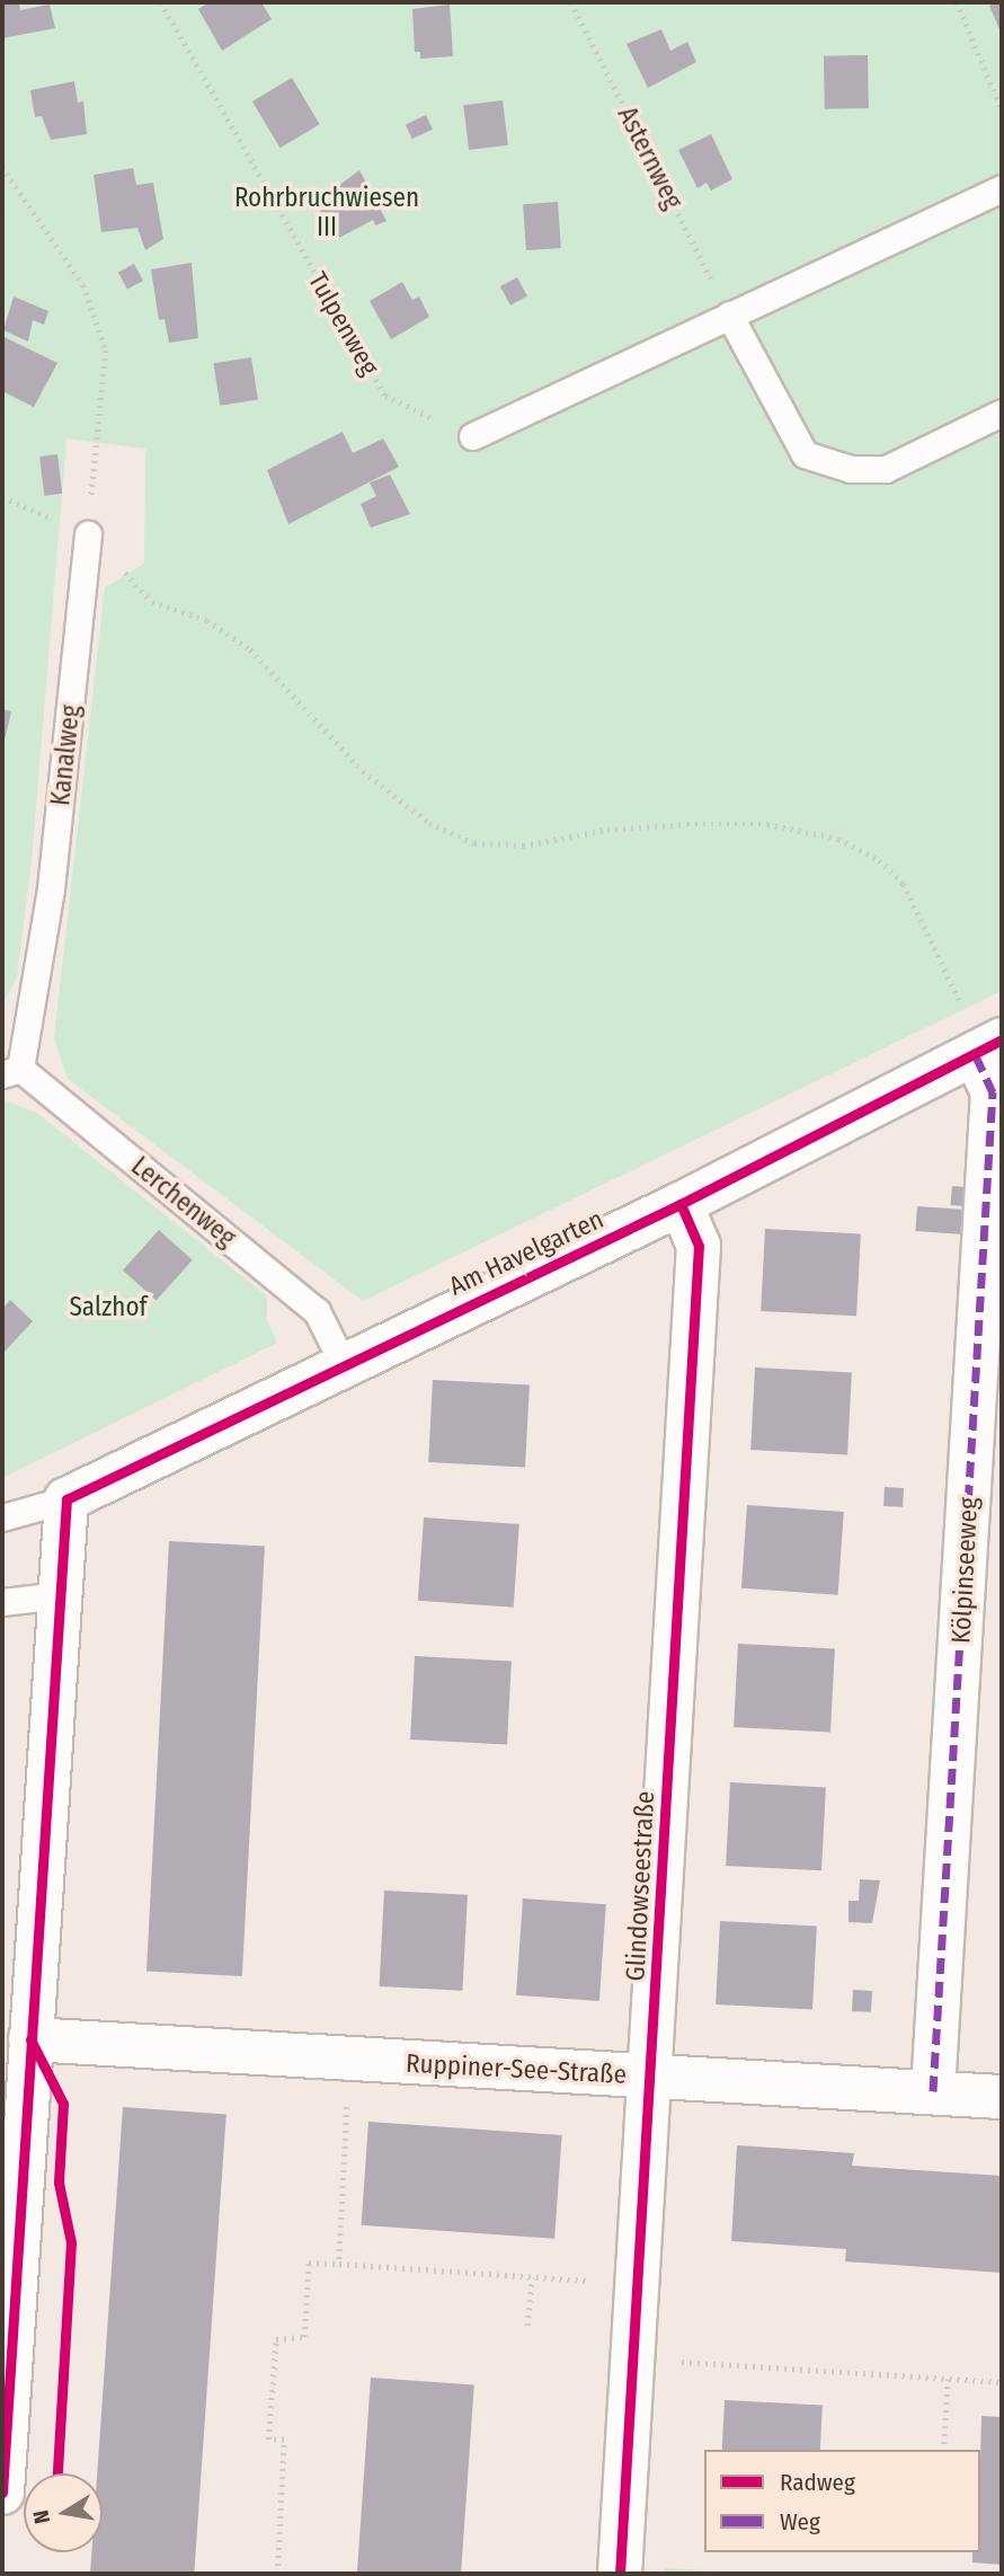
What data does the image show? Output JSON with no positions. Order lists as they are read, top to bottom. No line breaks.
{"streets":{"street":["Am Havelgarten","Kölpinseeweg","Glindowseestraße","Ruppiner-See-Straße"],"lane":["Kanalweg","Lerchenweg"],"path":["Asternweg","Tulpenweg"]},"crossings":[["Kanalweg","Lerchenweg"],["Lerchenweg","Am Havelgarten"],["Am Havelgarten","Kölpinseeweg"],["Am Havelgarten","Glindowseestraße"],["Kölpinseeweg","Ruppiner-See-Straße"],["Glindowseestraße","Ruppiner-See-Straße"]],"parks":["Rohrbruchwiesen III","Salzhof"],"legend":["Radweg","Weg"],"north":"left"}
